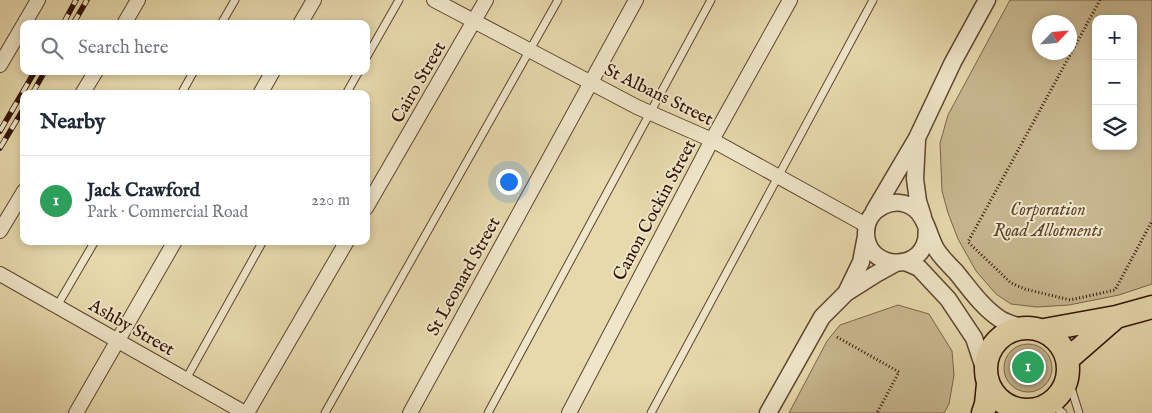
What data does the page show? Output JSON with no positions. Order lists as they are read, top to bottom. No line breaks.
{"streets":{"street":["Cairo Street","St Albans Street","Canon Cockin Street","St Leonard Street","Ashby Street"]},"crossings":[["Cairo Street","St Albans Street"],["St Albans Street","Canon Cockin Street"],["St Albans Street","St Leonard Street"]],"parks":["Corporation Road Allotments"],"north":"top right","page":{"map_buttons":["+","−"],"search":"Search here","heading":"Nearby","list":[{"mark":"1","name":"Jack Crawford","note":"Park · Commercial Road","value":"220 m"}],"pins":"1"}}
